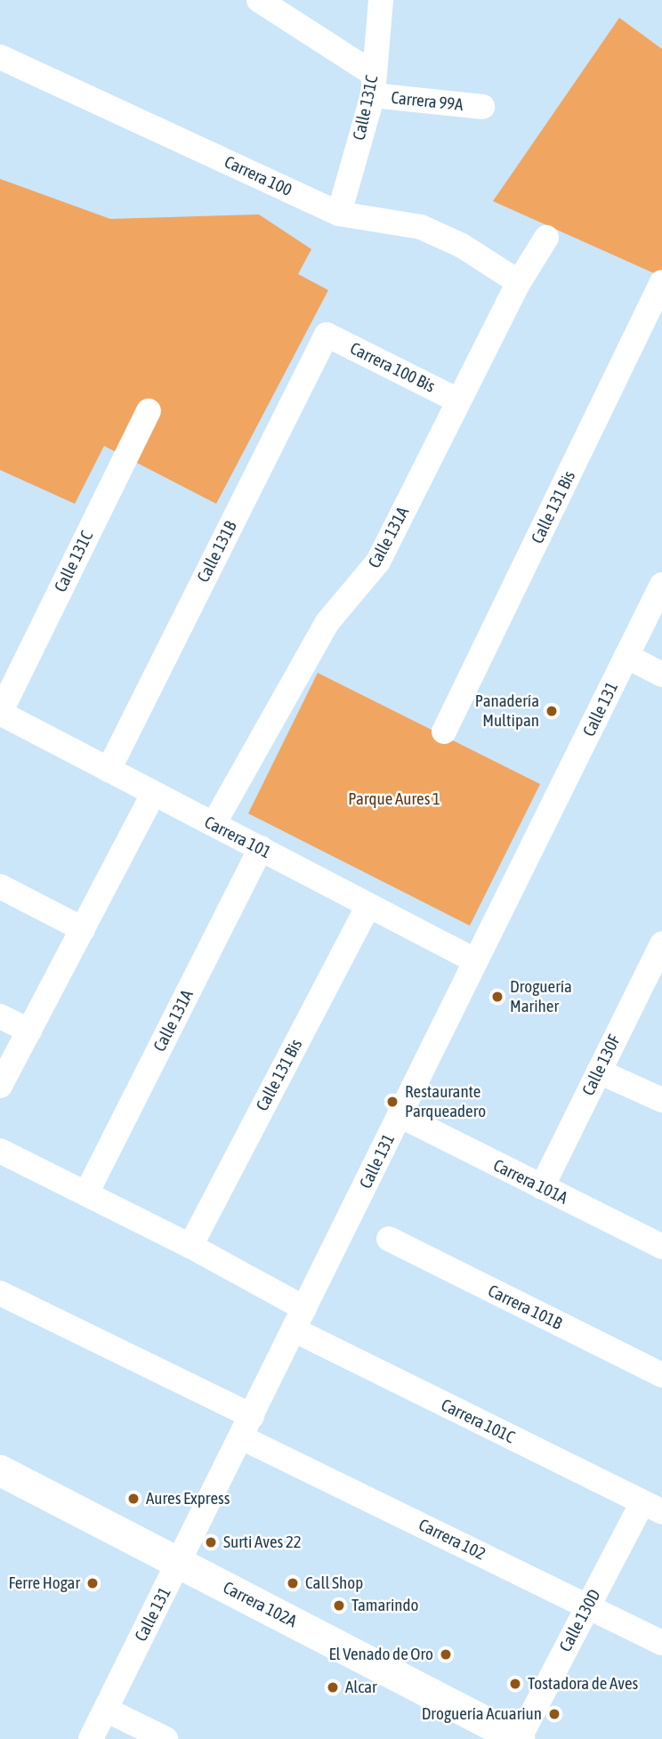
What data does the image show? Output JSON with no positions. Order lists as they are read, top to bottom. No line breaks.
{"streets":{"street":["Carrera 99A","Calle 131C","Carrera 100","Carrera 100 Bis","Calle 131 Bis","Calle 131A","Calle 131B","Calle 131","Carrera 101","Calle 130F","Carrera 101A","Carrera 101B","Carrera 101C","Carrera 102","Carrera 102A","Calle 130D"]},"crossings":[["Carrera 99A","Calle 131C"],["Calle 131C","Carrera 100"],["Calle 131C","Carrera 101"],["Carrera 100","Calle 131A"],["Carrera 100 Bis","Calle 131A"],["Carrera 100 Bis","Calle 131B"],["Calle 131 Bis","Carrera 101"],["Calle 131 Bis","Carrera 101C"],["Calle 131A","Carrera 101"],["Calle 131A","Carrera 101C"],["Calle 131B","Carrera 101"],["Calle 131","Carrera 101"],["Calle 131","Carrera 101A"],["Calle 131","Carrera 101C"],["Calle 131","Carrera 102"],["Calle 131","Carrera 102A"],["Calle 130F","Carrera 101A"],["Carrera 101C","Calle 130D"],["Carrera 102","Calle 130D"],["Carrera 102A","Calle 130D"]],"parks":["Parque Aures 1"],"places":["Panadería Multipan","Droguería Mariher","Restaurante Parqueadero","Aures Express","Surti Aves 22","Ferre Hogar","Call Shop","Tamarindo","El Venado de Oro","Tostadora de Aves","Alcar","Droguería Acuariun"]}
